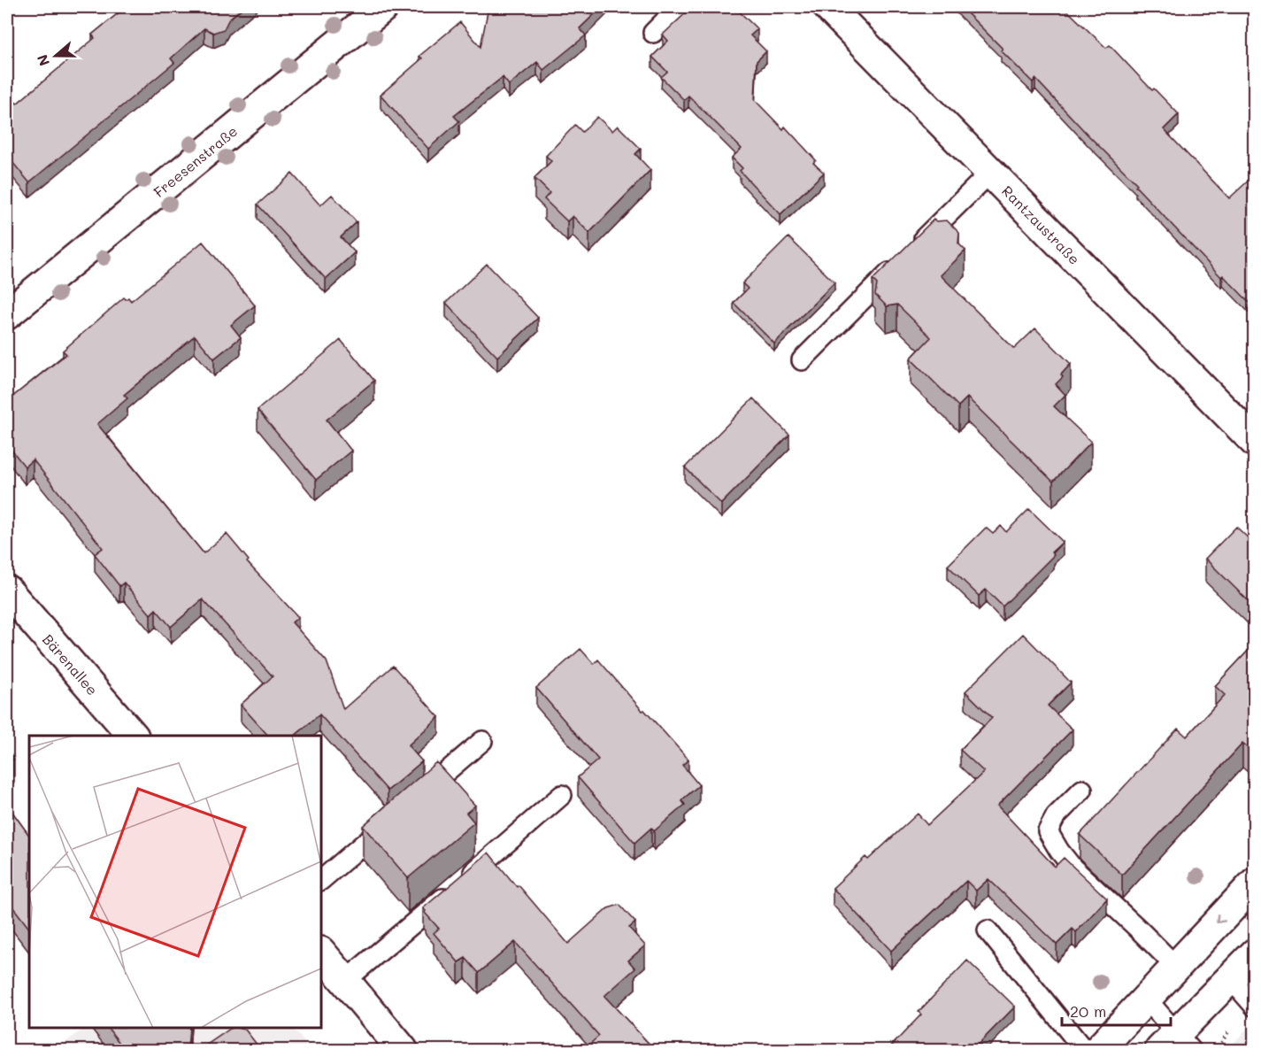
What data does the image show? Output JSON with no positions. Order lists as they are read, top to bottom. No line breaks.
{"streets":{"street":["Freesenstraße","Rantzaustraße","Bärenallee"]},"scale_bar":"20 m","north":"left"}
